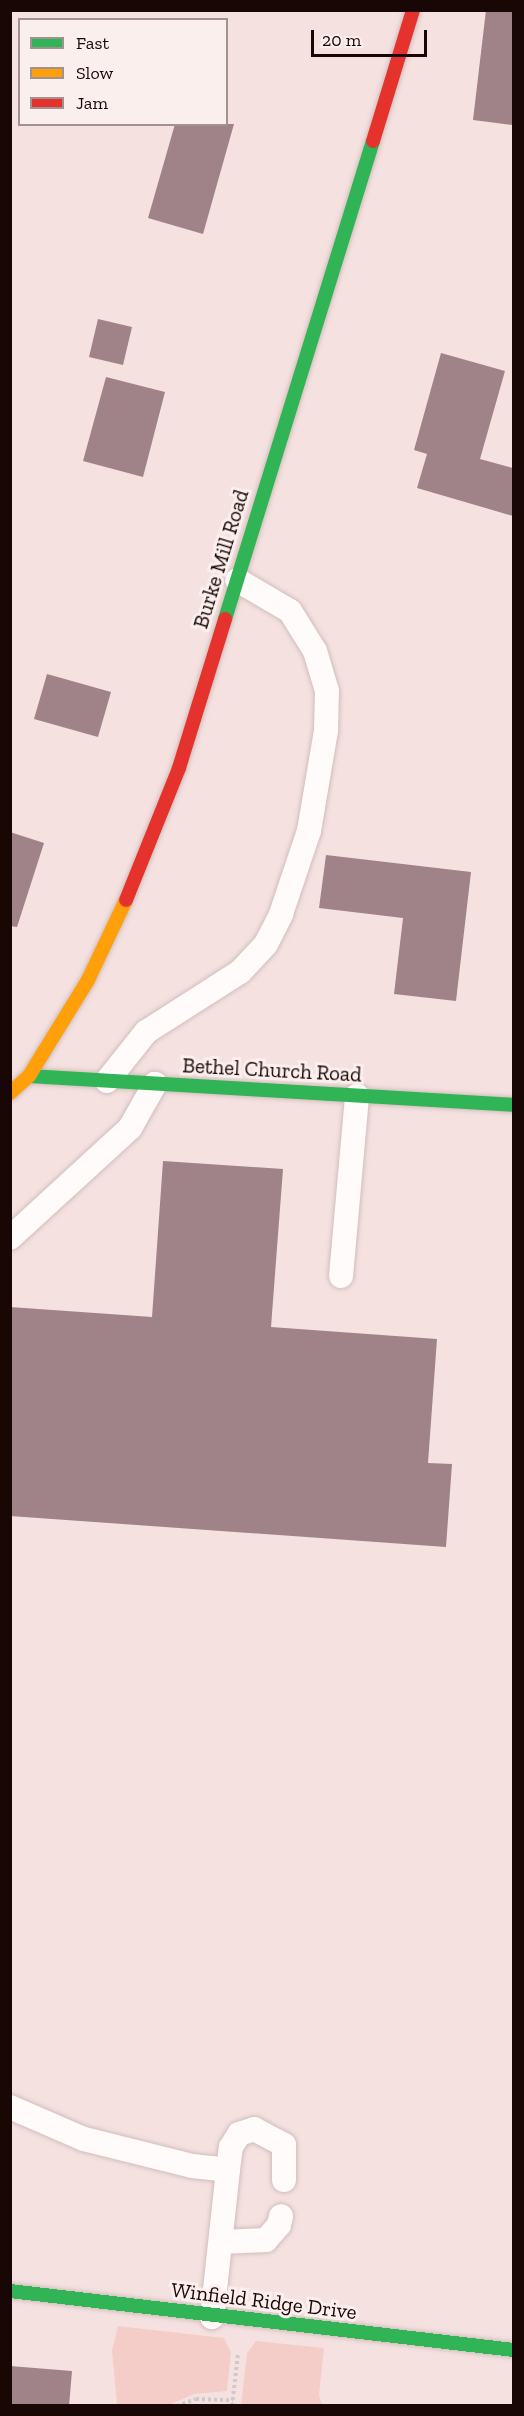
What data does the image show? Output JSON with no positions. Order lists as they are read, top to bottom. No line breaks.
{"streets":{"street":["Burke Mill Road","Bethel Church Road","Winfield Ridge Drive"]},"crossings":[["Burke Mill Road","Bethel Church Road"]],"legend":["Fast","Slow","Jam"],"scale_bar":"20 m"}
